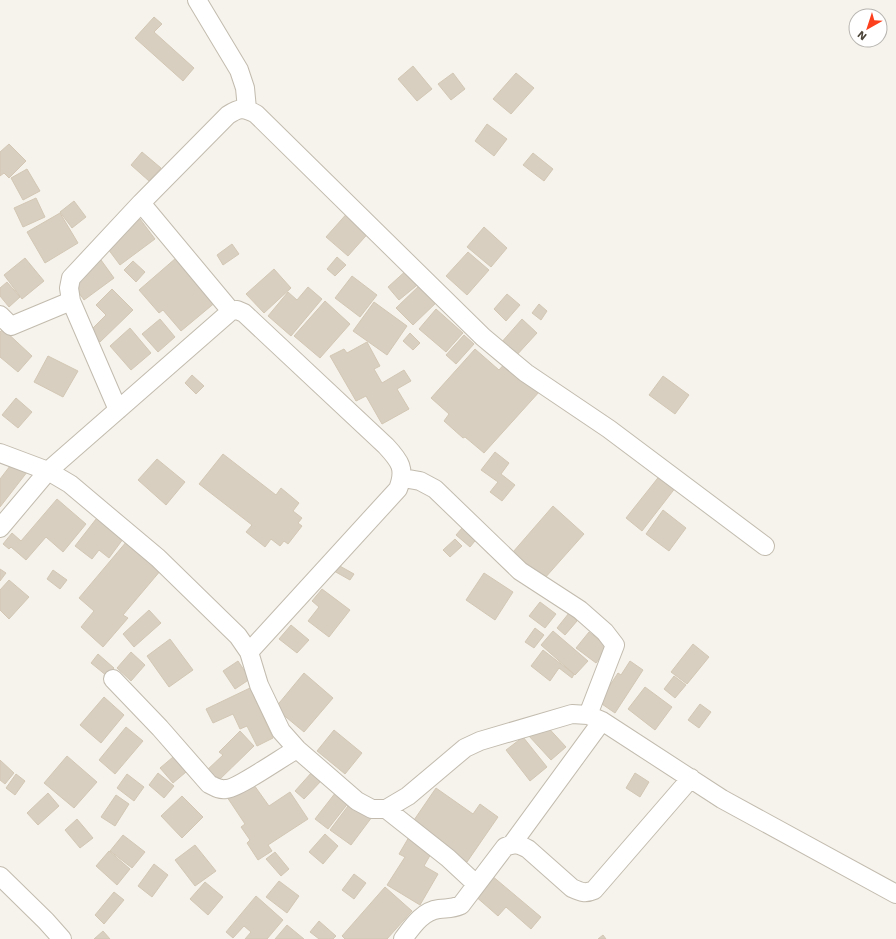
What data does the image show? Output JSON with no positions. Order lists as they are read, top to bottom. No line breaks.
{"north":"bottom left"}
